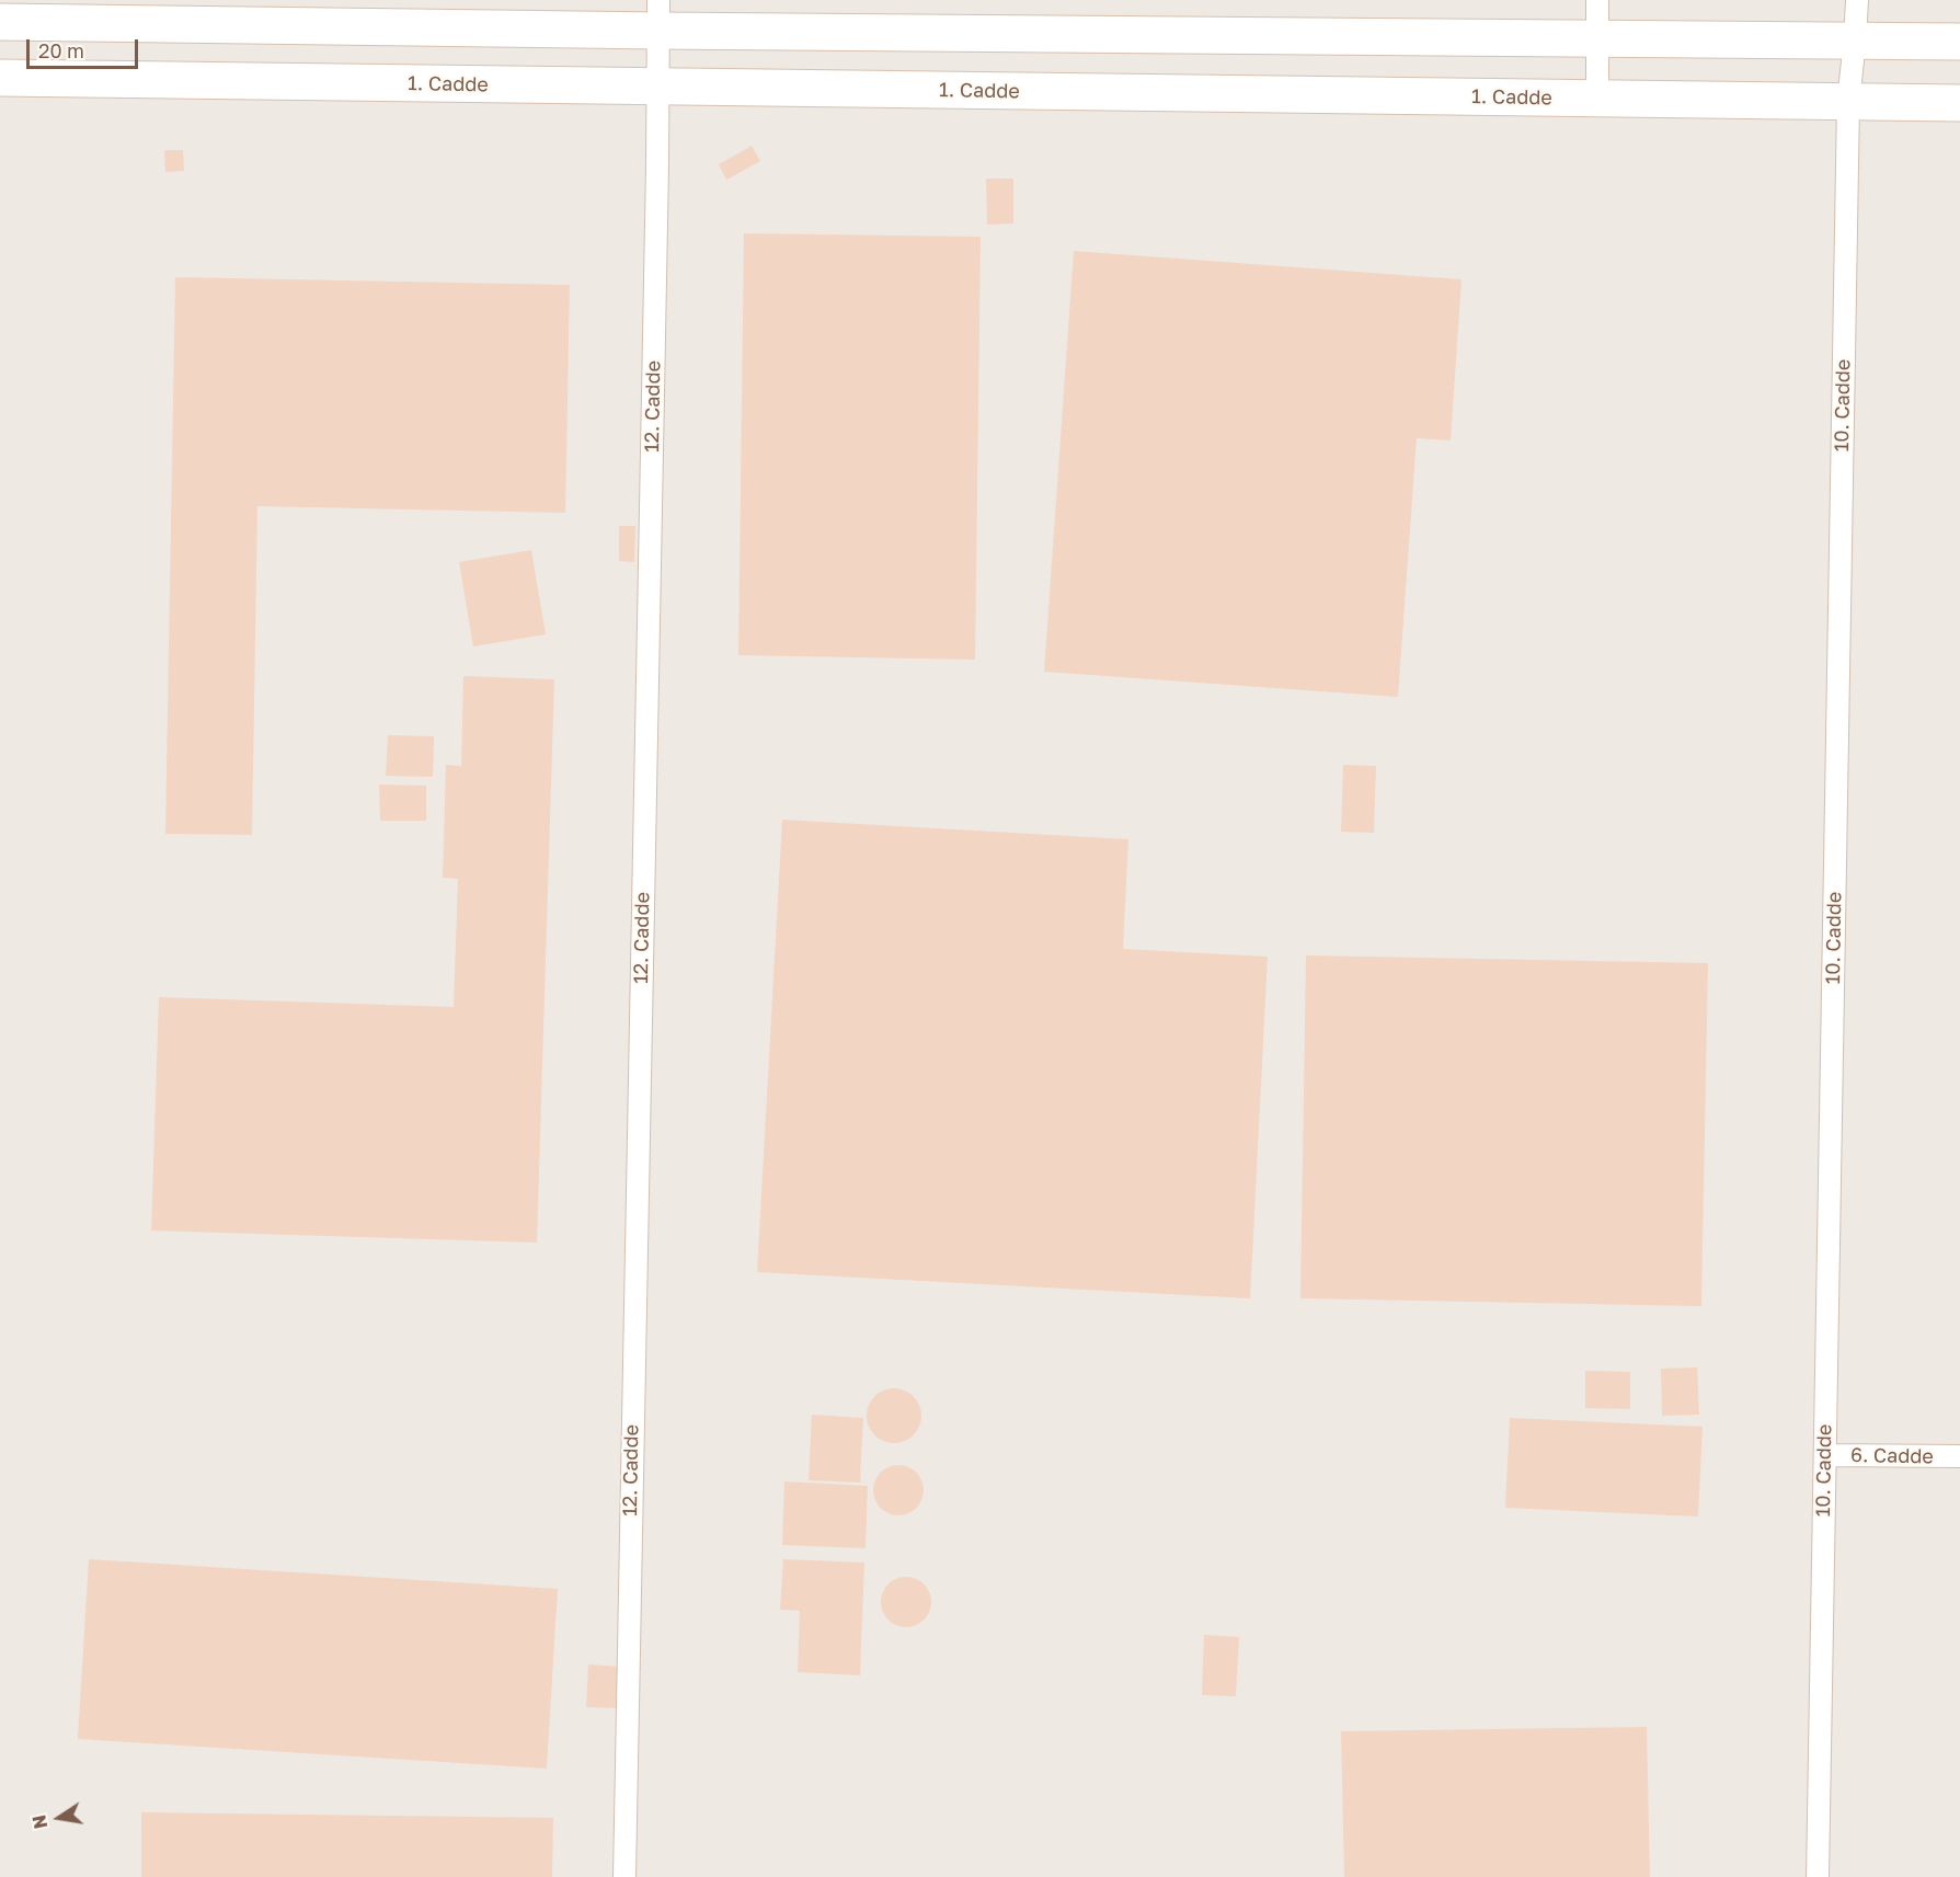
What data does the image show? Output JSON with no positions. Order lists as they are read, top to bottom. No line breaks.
{"streets":{"street":["1. Cadde"],"lane":["10. Cadde","12. Cadde","6. Cadde"]},"crossings":[["1. Cadde","10. Cadde"],["1. Cadde","12. Cadde"],["10. Cadde","6. Cadde"]],"scale_bar":"20 m","north":"left"}
